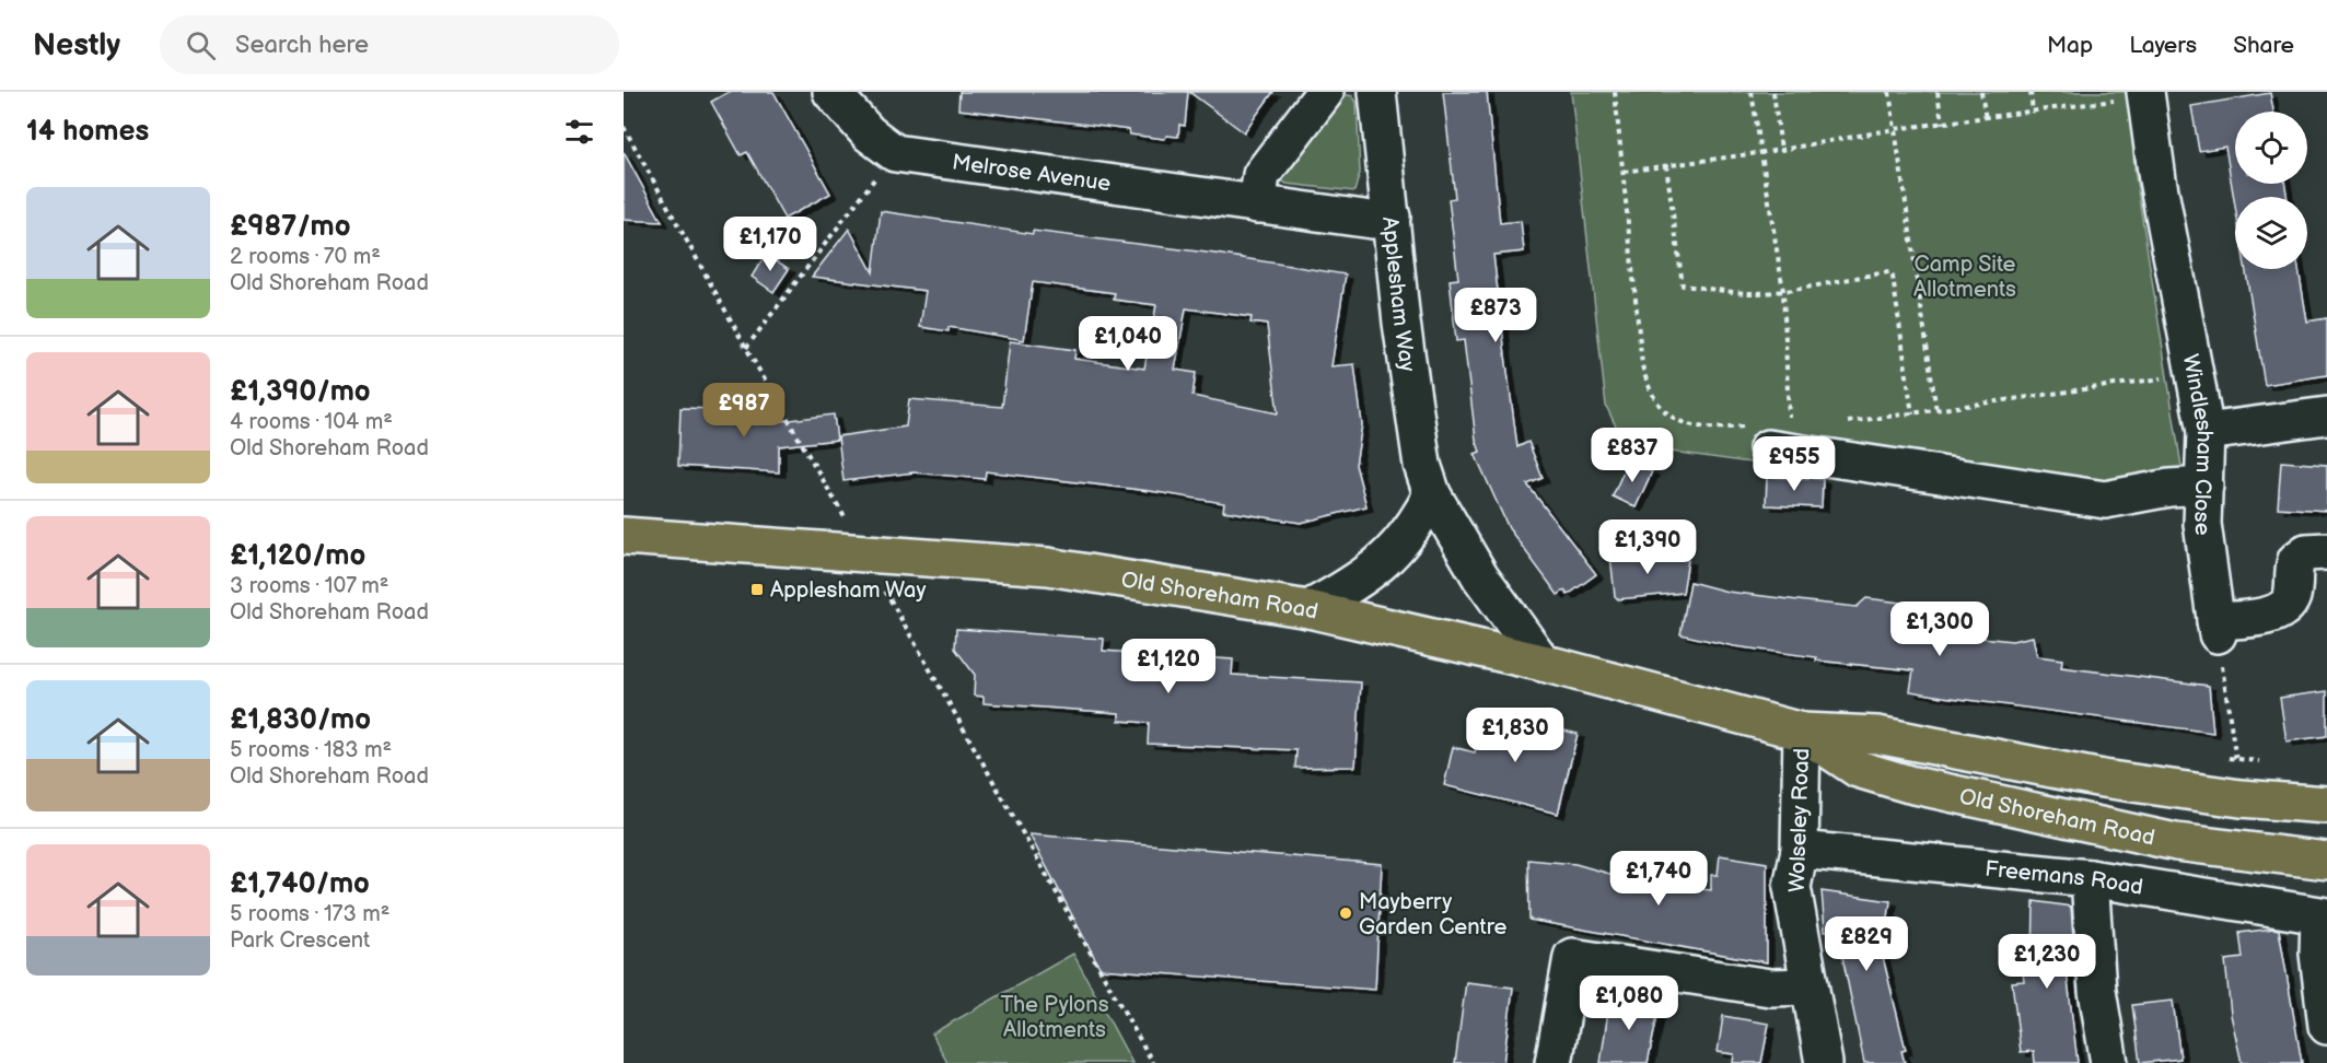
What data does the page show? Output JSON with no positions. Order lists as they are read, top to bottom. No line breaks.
{"streets":{"main road":["Old Shoreham Road"],"street":["Melrose Avenue","Applesham Way","Windlesham Close","Wolseley Road","Freemans Road"]},"crossings":[["Melrose Avenue","Applesham Way"],["Applesham Way","Old Shoreham Road"],["Old Shoreham Road","Wolseley Road"],["Wolseley Road","Freemans Road"]],"parks":["Camp Site Allotments","The Pylons Allotments"],"places":{"transit":["Applesham Way"],"other":["Mayberry Garden Centre"]},"page":{"header":"Nestly","search":"Search here","nav":["Map","Layers","Share"],"heading":"14 homes","list":[{"name":"£987/mo","note":"2 rooms · 70 m² · Old Shoreham Road"},{"name":"£1,390/mo","note":"4 rooms · 104 m² · Old Shoreham Road"},{"name":"£1,120/mo","note":"3 rooms · 107 m² · Old Shoreham Road"},{"name":"£1,830/mo","note":"5 rooms · 183 m² · Old Shoreham Road"},{"name":"£1,740/mo","note":"5 rooms · 173 m² · Park Crescent"}],"price":["£1,170","£873","£1,040","£987","£837","£955","£1,390","£1,300","£1,120","£1,830","£1,740","£829","£1,230","£1,080"]}}
